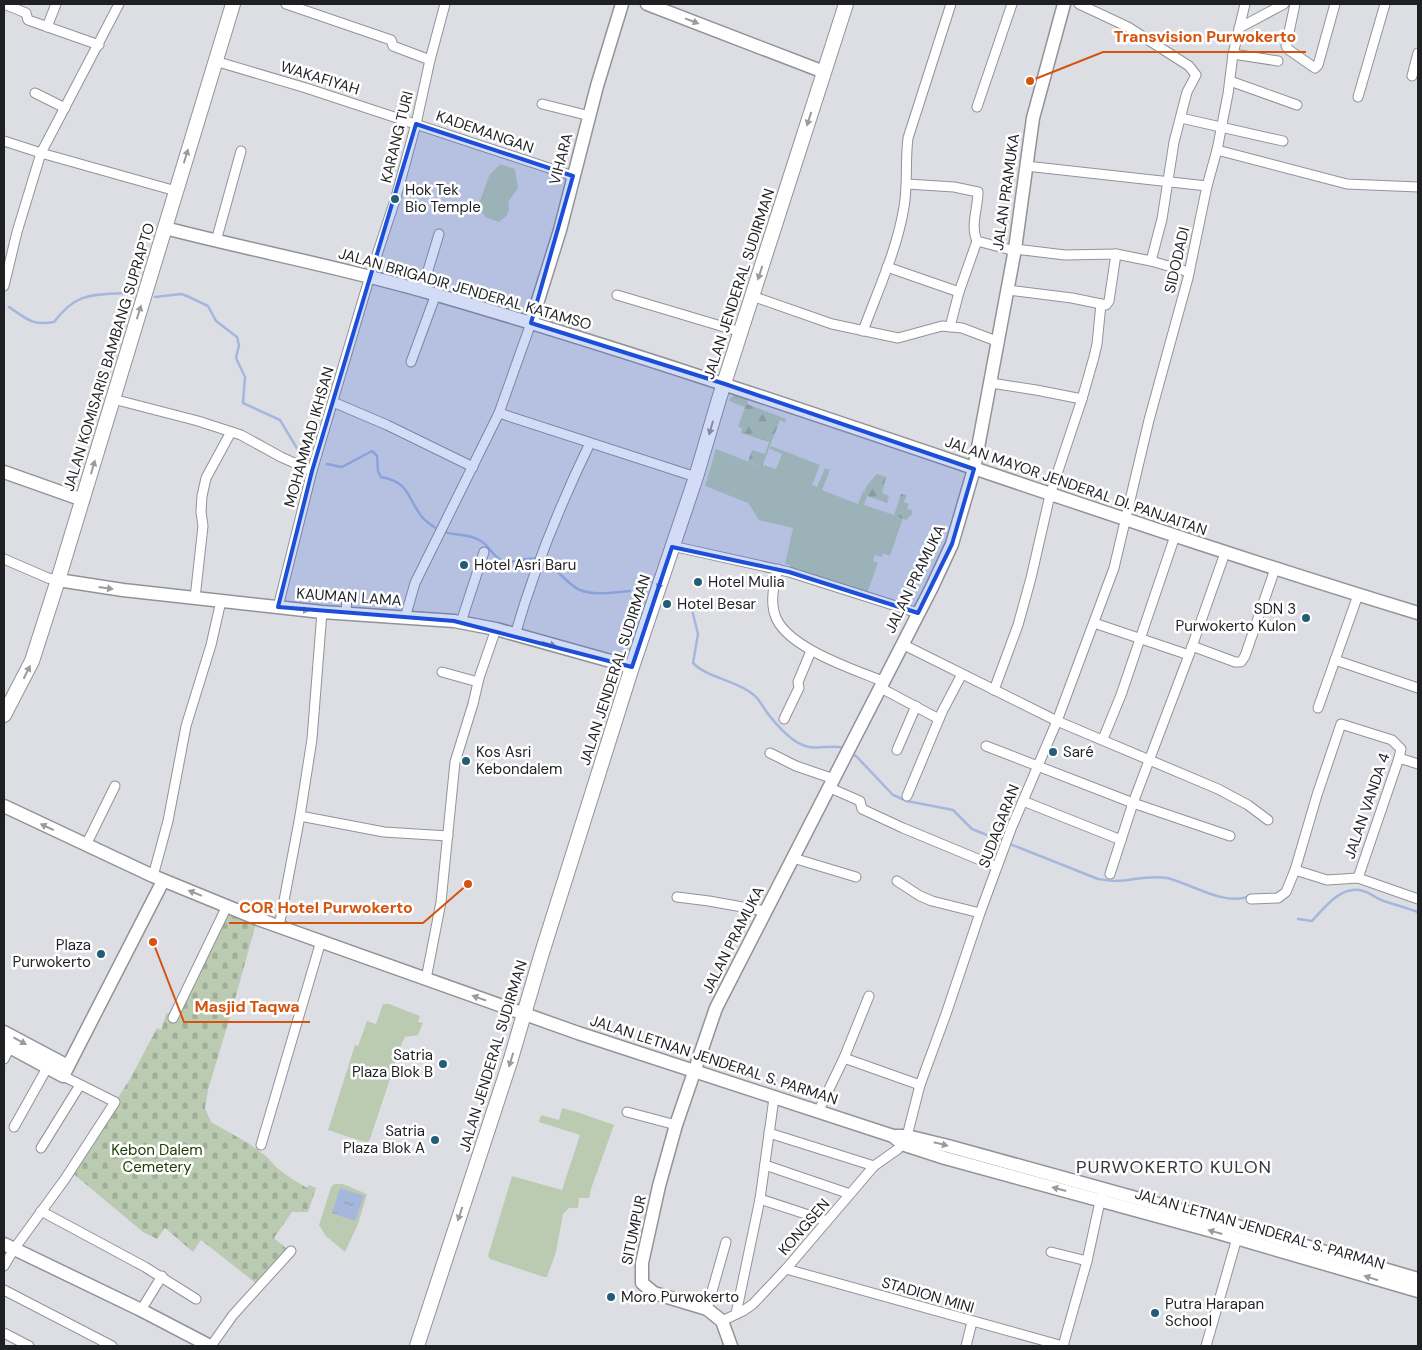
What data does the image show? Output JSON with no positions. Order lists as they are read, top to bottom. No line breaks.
{"streets":{"main road":["JALAN JENDERAL SUDIRMAN","JALAN KOMISARIS BAMBANG SUPRAPTO"],"street":["WAKAFIYAH","KADEMANGAN","KARANG TURI","VIHARA","JALAN PRAMUKA","SIDODADI","JALAN BRIGADIR JENDERAL KATAMSO","MOHAMMAD IKHSAN","JALAN MAYOR JENDERAL DI. PANJAITAN","KAUMAN LAMA","JALAN VANDA 4","SUDAGARAN","JALAN LETNAN JENDERAL S. PARMAN","KONGSEN","SITUMPUR","STADION MINI"]},"crossings":[["WAKAFIYAH","KADEMANGAN"],["WAKAFIYAH","KARANG TURI"],["WAKAFIYAH","JALAN KOMISARIS BAMBANG SUPRAPTO"],["KADEMANGAN","KARANG TURI"],["KADEMANGAN","VIHARA"],["KARANG TURI","JALAN BRIGADIR JENDERAL KATAMSO"],["KARANG TURI","MOHAMMAD IKHSAN"],["VIHARA","JALAN BRIGADIR JENDERAL KATAMSO"],["JALAN PRAMUKA","JALAN MAYOR JENDERAL DI. PANJAITAN"],["JALAN PRAMUKA","JALAN LETNAN JENDERAL S. PARMAN"],["JALAN PRAMUKA","SITUMPUR"],["SIDODADI","JALAN MAYOR JENDERAL DI. PANJAITAN"],["SIDODADI","SUDAGARAN"],["JALAN JENDERAL SUDIRMAN","JALAN BRIGADIR JENDERAL KATAMSO"],["JALAN JENDERAL SUDIRMAN","JALAN MAYOR JENDERAL DI. PANJAITAN"],["JALAN JENDERAL SUDIRMAN","KAUMAN LAMA"],["JALAN JENDERAL SUDIRMAN","JALAN LETNAN JENDERAL S. PARMAN"],["JALAN BRIGADIR JENDERAL KATAMSO","JALAN KOMISARIS BAMBANG SUPRAPTO"],["JALAN BRIGADIR JENDERAL KATAMSO","MOHAMMAD IKHSAN"],["JALAN BRIGADIR JENDERAL KATAMSO","JALAN MAYOR JENDERAL DI. PANJAITAN"],["JALAN KOMISARIS BAMBANG SUPRAPTO","KAUMAN LAMA"],["MOHAMMAD IKHSAN","KAUMAN LAMA"],["JALAN MAYOR JENDERAL DI. PANJAITAN","SUDAGARAN"],["SUDAGARAN","JALAN LETNAN JENDERAL S. PARMAN"],["SUDAGARAN","KONGSEN"],["JALAN LETNAN JENDERAL S. PARMAN","KONGSEN"],["JALAN LETNAN JENDERAL S. PARMAN","SITUMPUR"],["KONGSEN","SITUMPUR"],["KONGSEN","STADION MINI"]],"one_way":["JALAN JENDERAL SUDIRMAN","JALAN KOMISARIS BAMBANG SUPRAPTO","KAUMAN LAMA"],"districts":["PURWOKERTO KULON"],"parks":["Kebon Dalem Cemetery"],"places":["Transvision Purwokerto","Hok Tek Bio Temple","Hotel Asri Baru","Hotel Mulia","Hotel Besar","SDN 3 Purwokerto Kulon","Saré","Kos Asri Kebondalem","COR Hotel Purwokerto","Masjid Taqwa","Plaza Purwokerto","Satria Plaza Blok B","Satria Plaza Blok A","Moro Purwokerto","Putra Harapan School"]}
